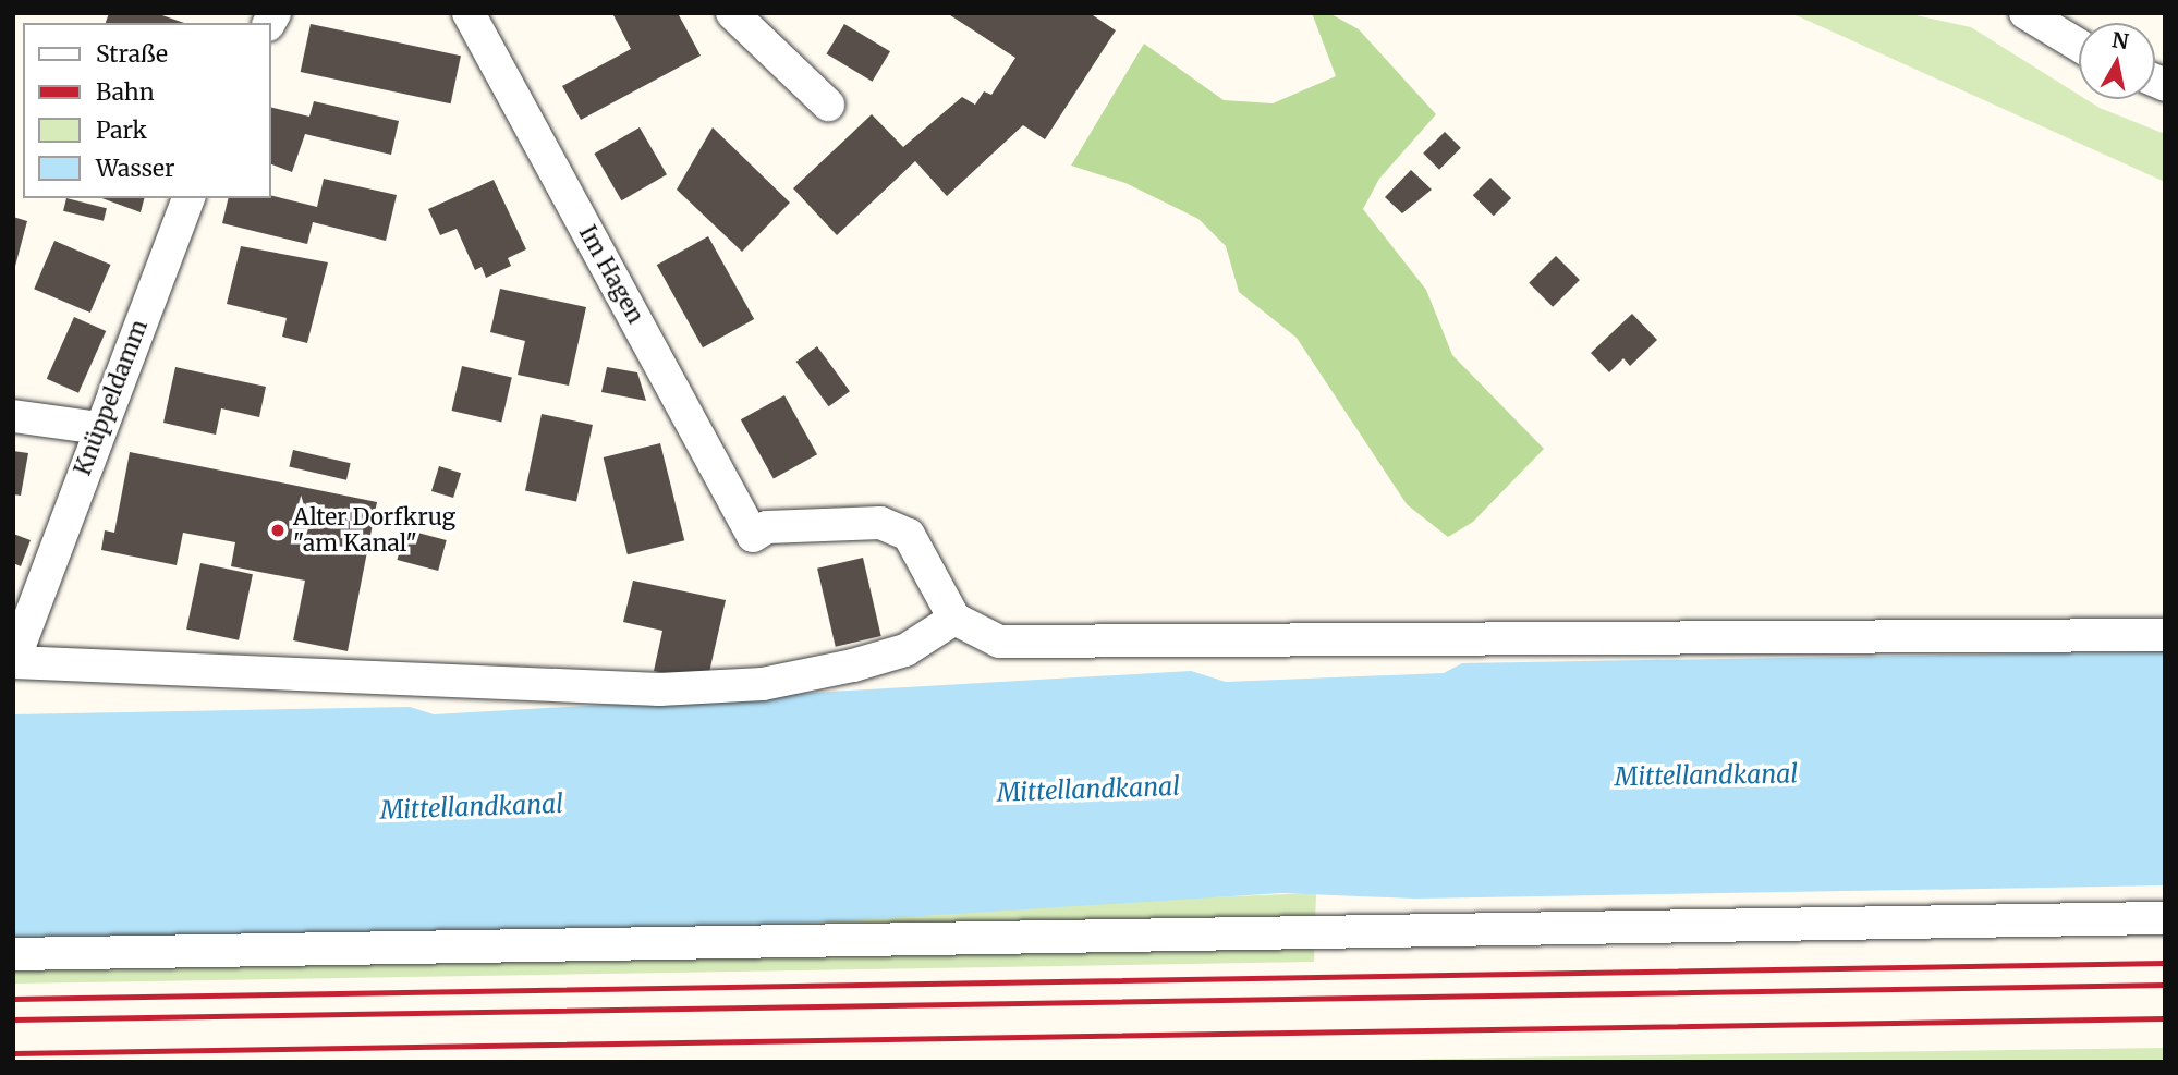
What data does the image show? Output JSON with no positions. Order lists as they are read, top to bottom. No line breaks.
{"streets":{"street":["Im Hagen","Knüppeldamm"]},"water":["Mittellandkanal"],"places":["Alter Dorfkrug \"am Kanal\""],"legend":["Straße","Bahn","Park","Wasser"],"north":"top"}
